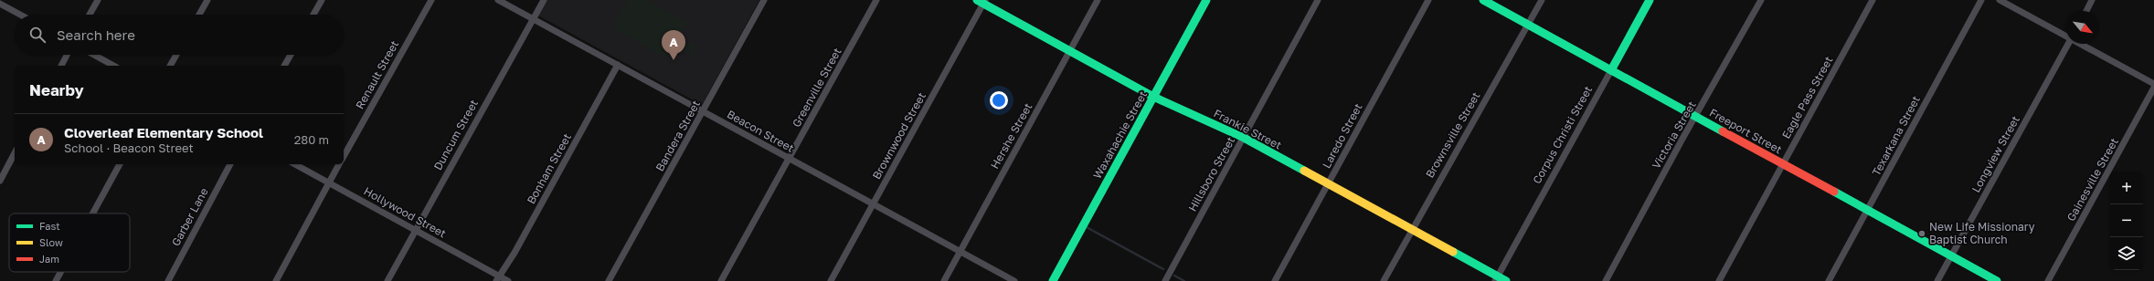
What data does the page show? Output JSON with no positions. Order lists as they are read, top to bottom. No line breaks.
{"streets":{"street":["Renault Street","Greenville Street","Eagle Pass Street","Frankie Street","Beacon Street","Freeport Street","Duncum Street","Waxahachie Street","Brownsville Street","Corpus Christi Street","Victoria Street","Bandera Street","Brownwood Street","Hershe Street","Laredo Street","Texarkana Street","Longview Street","Bonham Street","Hillsboro Street","Gainesville Street","Hollywood Street","Garber Lane"]},"crossings":[["Greenville Street","Beacon Street"],["Eagle Pass Street","Freeport Street"],["Frankie Street","Waxahachie Street"],["Frankie Street","Brownsville Street"],["Frankie Street","Corpus Christi Street"],["Frankie Street","Brownwood Street"],["Frankie Street","Hershe Street"],["Frankie Street","Laredo Street"],["Frankie Street","Hillsboro Street"],["Beacon Street","Duncum Street"],["Beacon Street","Bandera Street"],["Beacon Street","Brownwood Street"],["Beacon Street","Hershe Street"],["Beacon Street","Bonham Street"],["Freeport Street","Brownsville Street"],["Freeport Street","Corpus Christi Street"],["Freeport Street","Victoria Street"],["Freeport Street","Texarkana Street"],["Freeport Street","Longview Street"],["Duncum Street","Hollywood Street"],["Bonham Street","Hollywood Street"]],"places":["New Life Missionary Baptist Church"],"legend":["Fast","Slow","Jam"],"north":"bottom right","page":{"search":"Search here","pins":"A","heading":"Nearby","list":[{"mark":"A","name":"Cloverleaf Elementary School","note":"School · Beacon Street","value":"280 m"}],"map_buttons":["+","−"]}}
